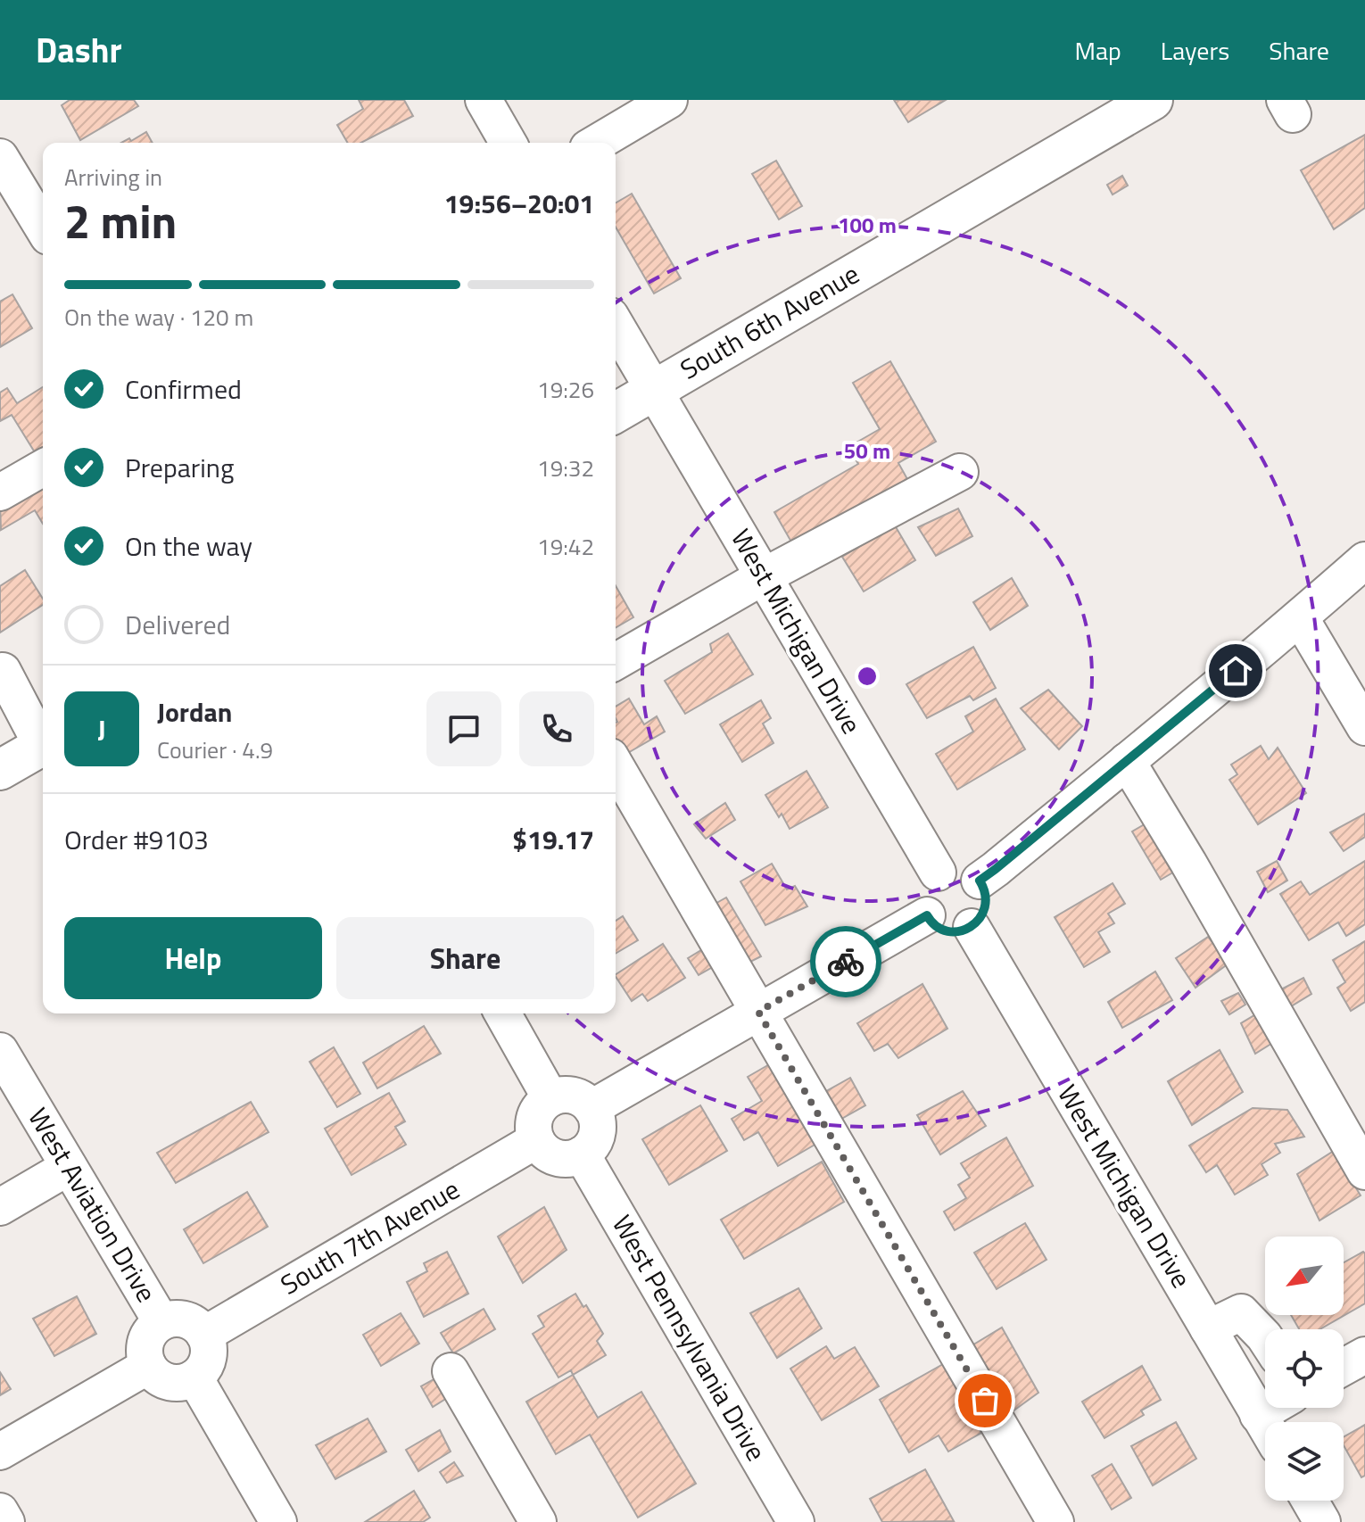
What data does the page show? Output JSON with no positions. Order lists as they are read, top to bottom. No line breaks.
{"streets":{"main road":["South 6th Avenue"],"street":["West Michigan Drive","West Aviation Drive","South 7th Avenue","West Pennsylvania Drive"]},"crossings":[["South 6th Avenue","West Michigan Drive"],["West Aviation Drive","South 7th Avenue"],["South 7th Avenue","West Pennsylvania Drive"]],"north":"bottom left","page":{"header":"Dashr","nav":["Map","Layers","Share"],"heading":["2 min","Arriving in","19:56–20:01"],"panel":["Jordan","Courier · 4.9","Order #9103","$19.17"],"bar":"On the way · 120 m","list":[["Confirmed","19:26"],["Preparing","19:32"],["On the way","19:42"],"Delivered"],"round":"J","buttons":["Help","Share"]},"rings":["100 m","50 m"]}
